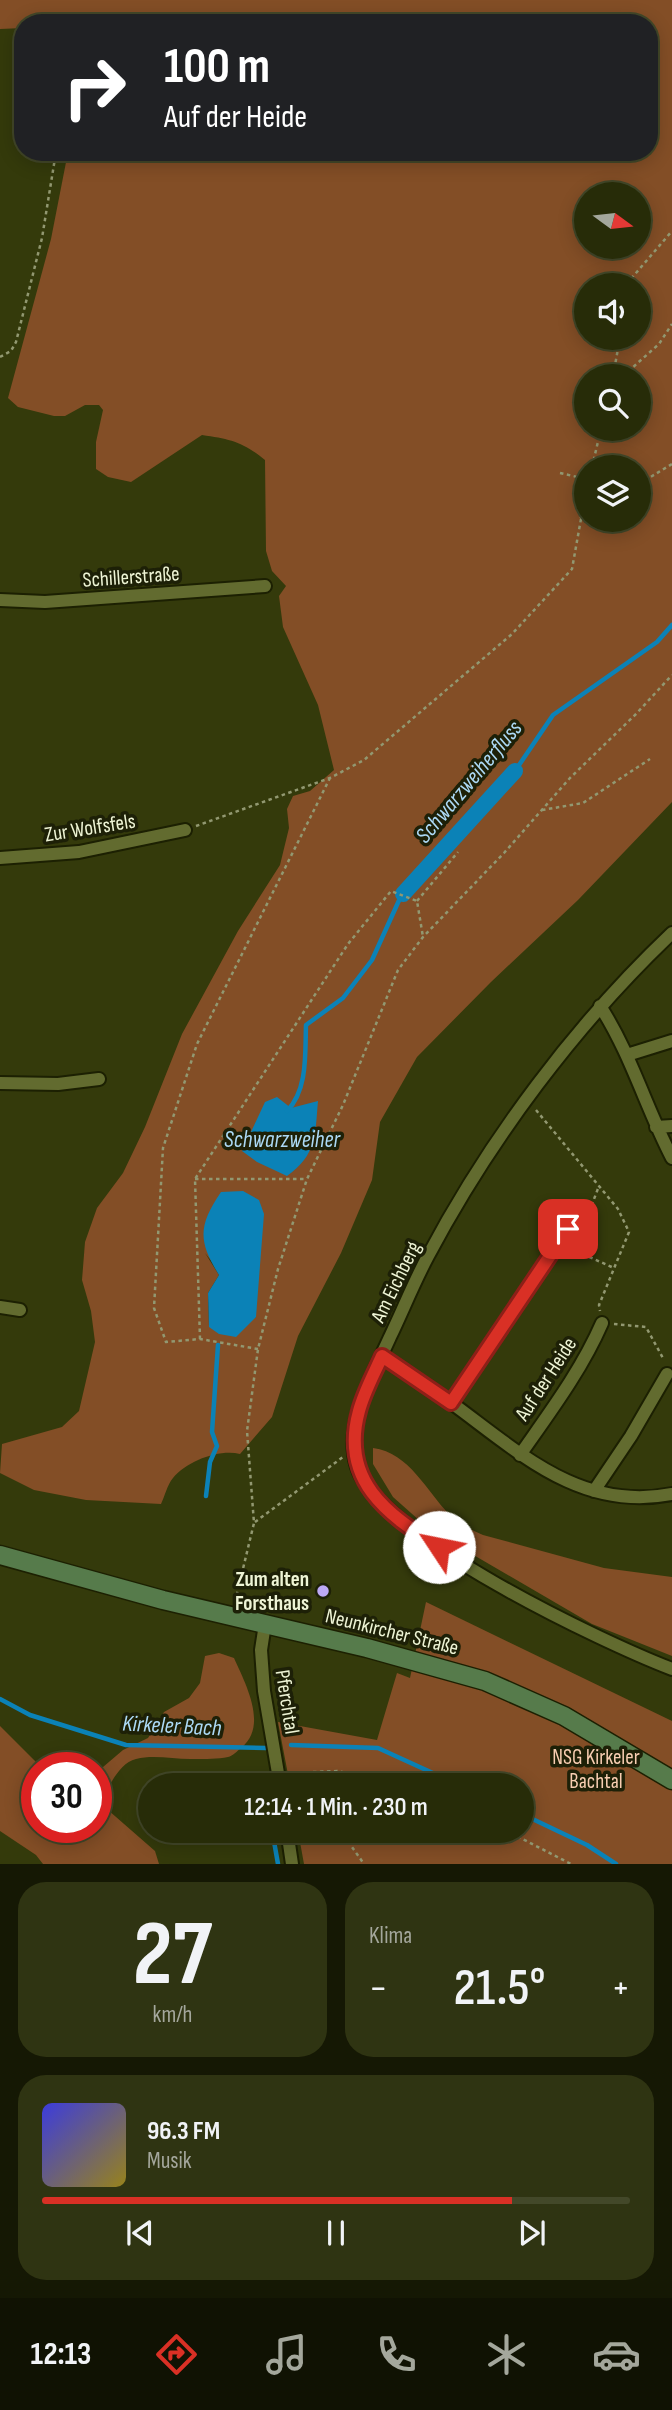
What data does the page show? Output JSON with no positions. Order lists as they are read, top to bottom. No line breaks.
{"streets":{"main road":["Neunkircher Straße"],"street":["Schillerstraße","Zur Wolfsfels","Am Eichberg","Auf der Heide","Pferchtal"]},"crossings":[["Am Eichberg","Auf der Heide"],["Neunkircher Straße","Pferchtal"]],"water":["Schwarzweiherfluss","Schwarzweiher","Kirkeler Bach"],"parks":["NSG Kirkeler Bachtal"],"places":["Zum alten Forsthaus"],"north":"right","page":{"turn":["100 m","Auf der Heide"],"limit":"30","trip":"12:14 · 1 Min. · 230 m","tile":[["27","km/h"],"Klima"],"heat":["−","21.5°","+"],"song":["96.3 FM","Musik"],"tabs":"12:13"}}
